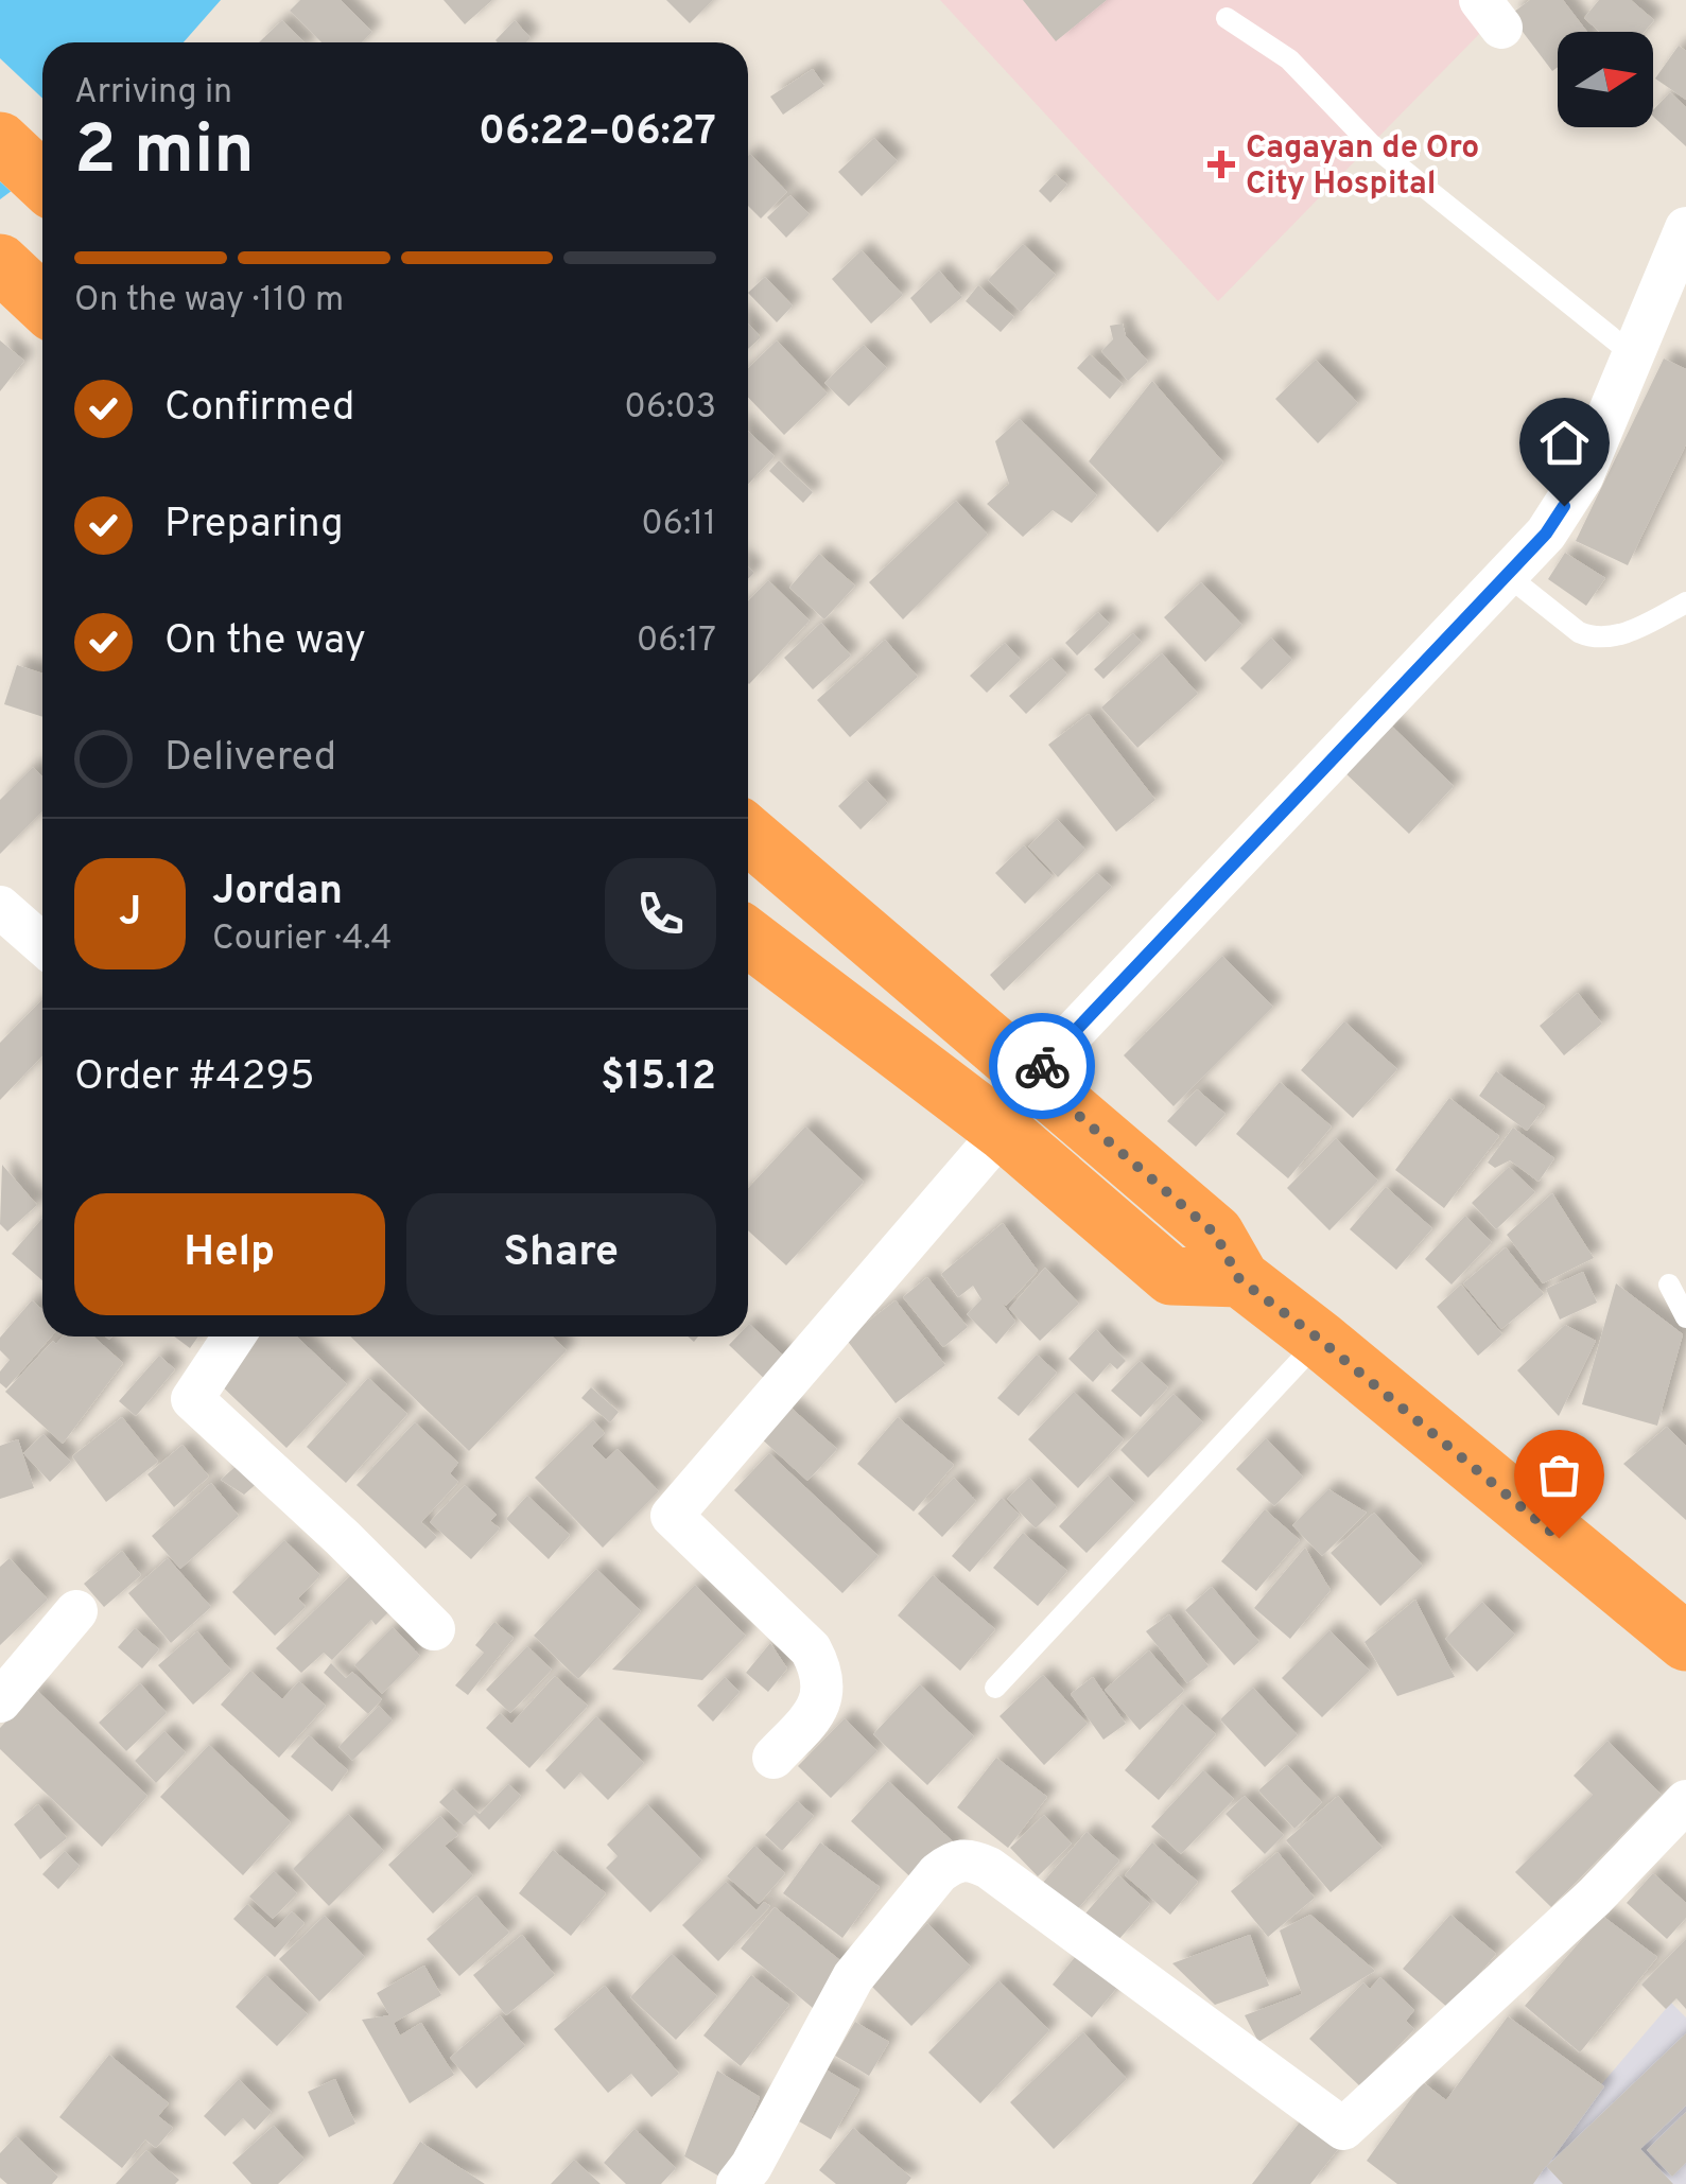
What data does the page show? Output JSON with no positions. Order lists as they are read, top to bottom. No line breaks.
{"places":{"health":["Cagayan de Oro City Hospital"]},"north":"right","page":{"heading":["2 min","Arriving in","06:22–06:27"],"panel":["Jordan","Courier · 4.4","Order #4295","$15.12"],"bar":"On the way · 110 m","list":[["Confirmed","06:03"],["Preparing","06:11"],["On the way","06:17"],"Delivered"],"round":"J","buttons":["Help","Share"]}}
